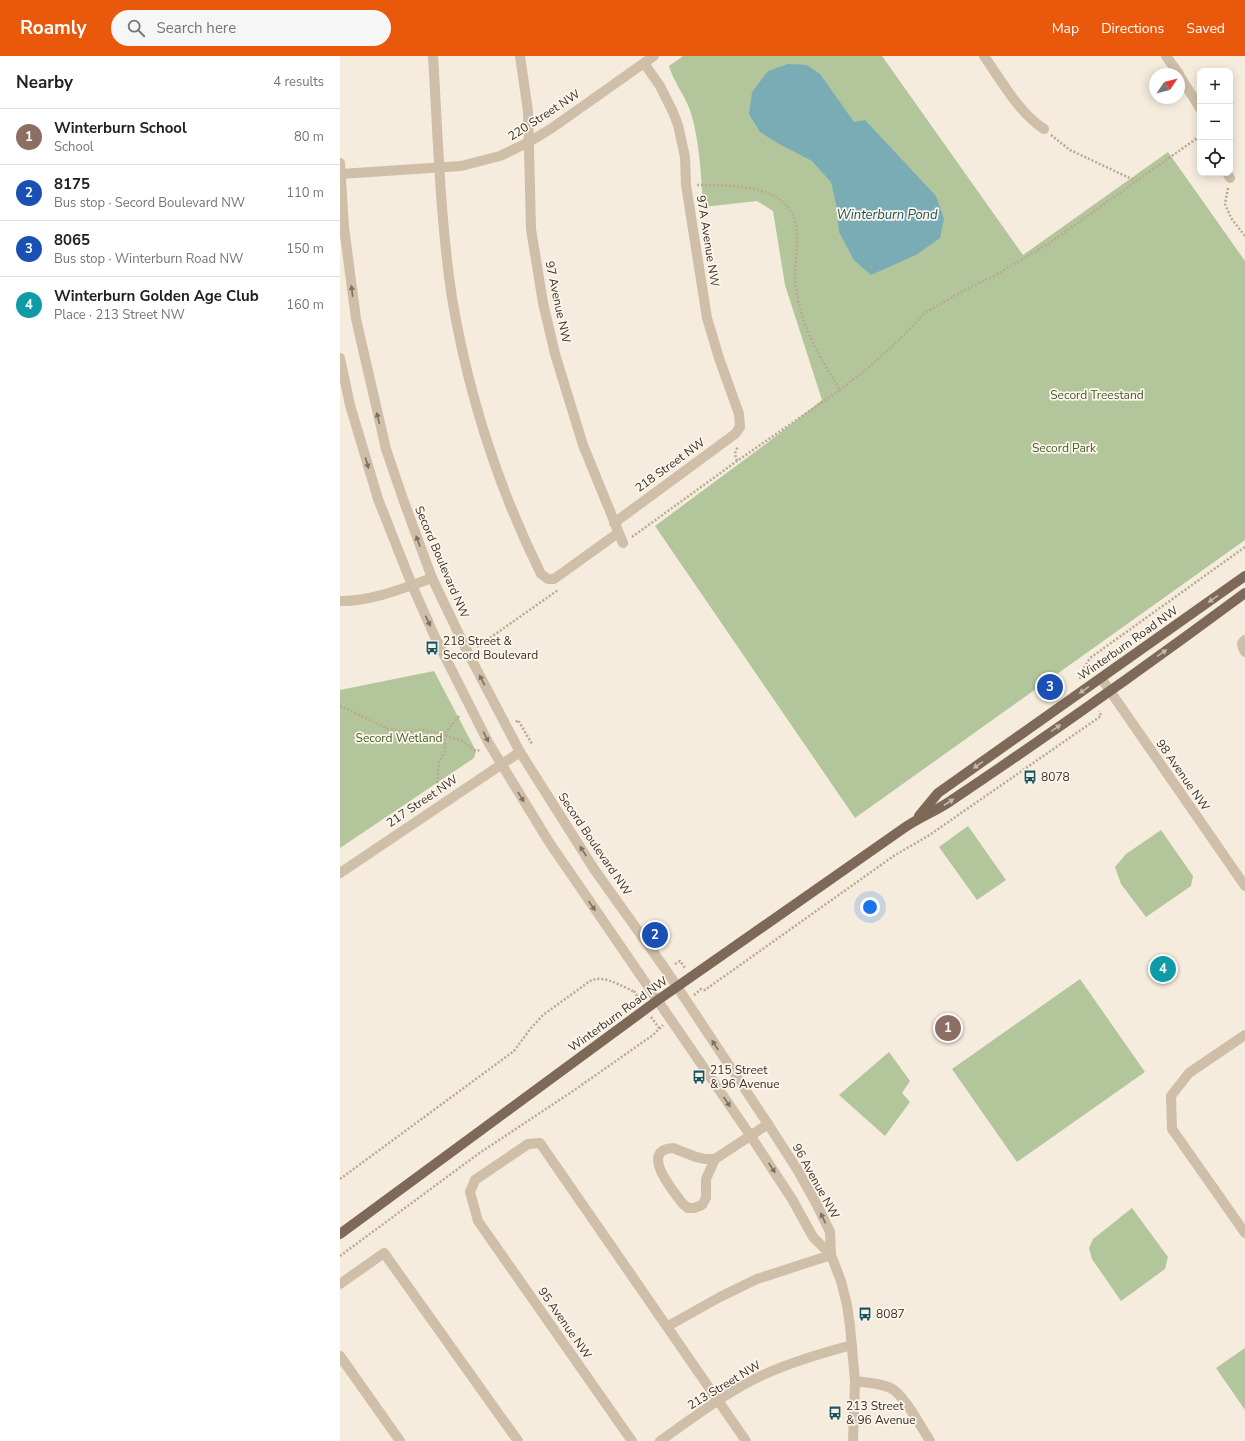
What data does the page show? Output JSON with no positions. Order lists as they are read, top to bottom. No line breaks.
{"streets":{"main road":["Winterburn Road NW"],"street":["220 Street NW","97A Avenue NW","97 Avenue NW","218 Street NW","Secord Boulevard NW","98 Avenue NW","217 Street NW","96 Avenue NW","95 Avenue NW","213 Street NW"]},"crossings":[["220 Street NW","97A Avenue NW"],["220 Street NW","97 Avenue NW"],["220 Street NW","Secord Boulevard NW"],["97A Avenue NW","218 Street NW"],["97 Avenue NW","218 Street NW"],["Secord Boulevard NW","Winterburn Road NW"],["Secord Boulevard NW","217 Street NW"],["Secord Boulevard NW","96 Avenue NW"],["Winterburn Road NW","98 Avenue NW"],["Winterburn Road NW","96 Avenue NW"],["96 Avenue NW","213 Street NW"]],"water":["Winterburn Pond"],"parks":["Secord Treestand","Secord Park","Secord Wetland"],"places":{"bus stop":["218 Street & Secord Boulevard","8078","215 Street & 96 Avenue","8087","213 Street & 96 Avenue"]},"north":"top right","page":{"header":"Roamly","search":"Search here","nav":["Map","Directions","Saved"],"heading":["Nearby","4 results"],"map_buttons":["+","−"],"list":[{"mark":"1","name":"Winterburn School","note":"School","value":"80 m"},{"mark":"2","name":"8175","note":"Bus stop · Secord Boulevard NW","value":"110 m"},{"mark":"3","name":"8065","note":"Bus stop · Winterburn Road NW","value":"150 m"},{"mark":"4","name":"Winterburn Golden Age Club","note":"Place · 213 Street NW","value":"160 m"}],"pins":["3","2","4","1"]}}
